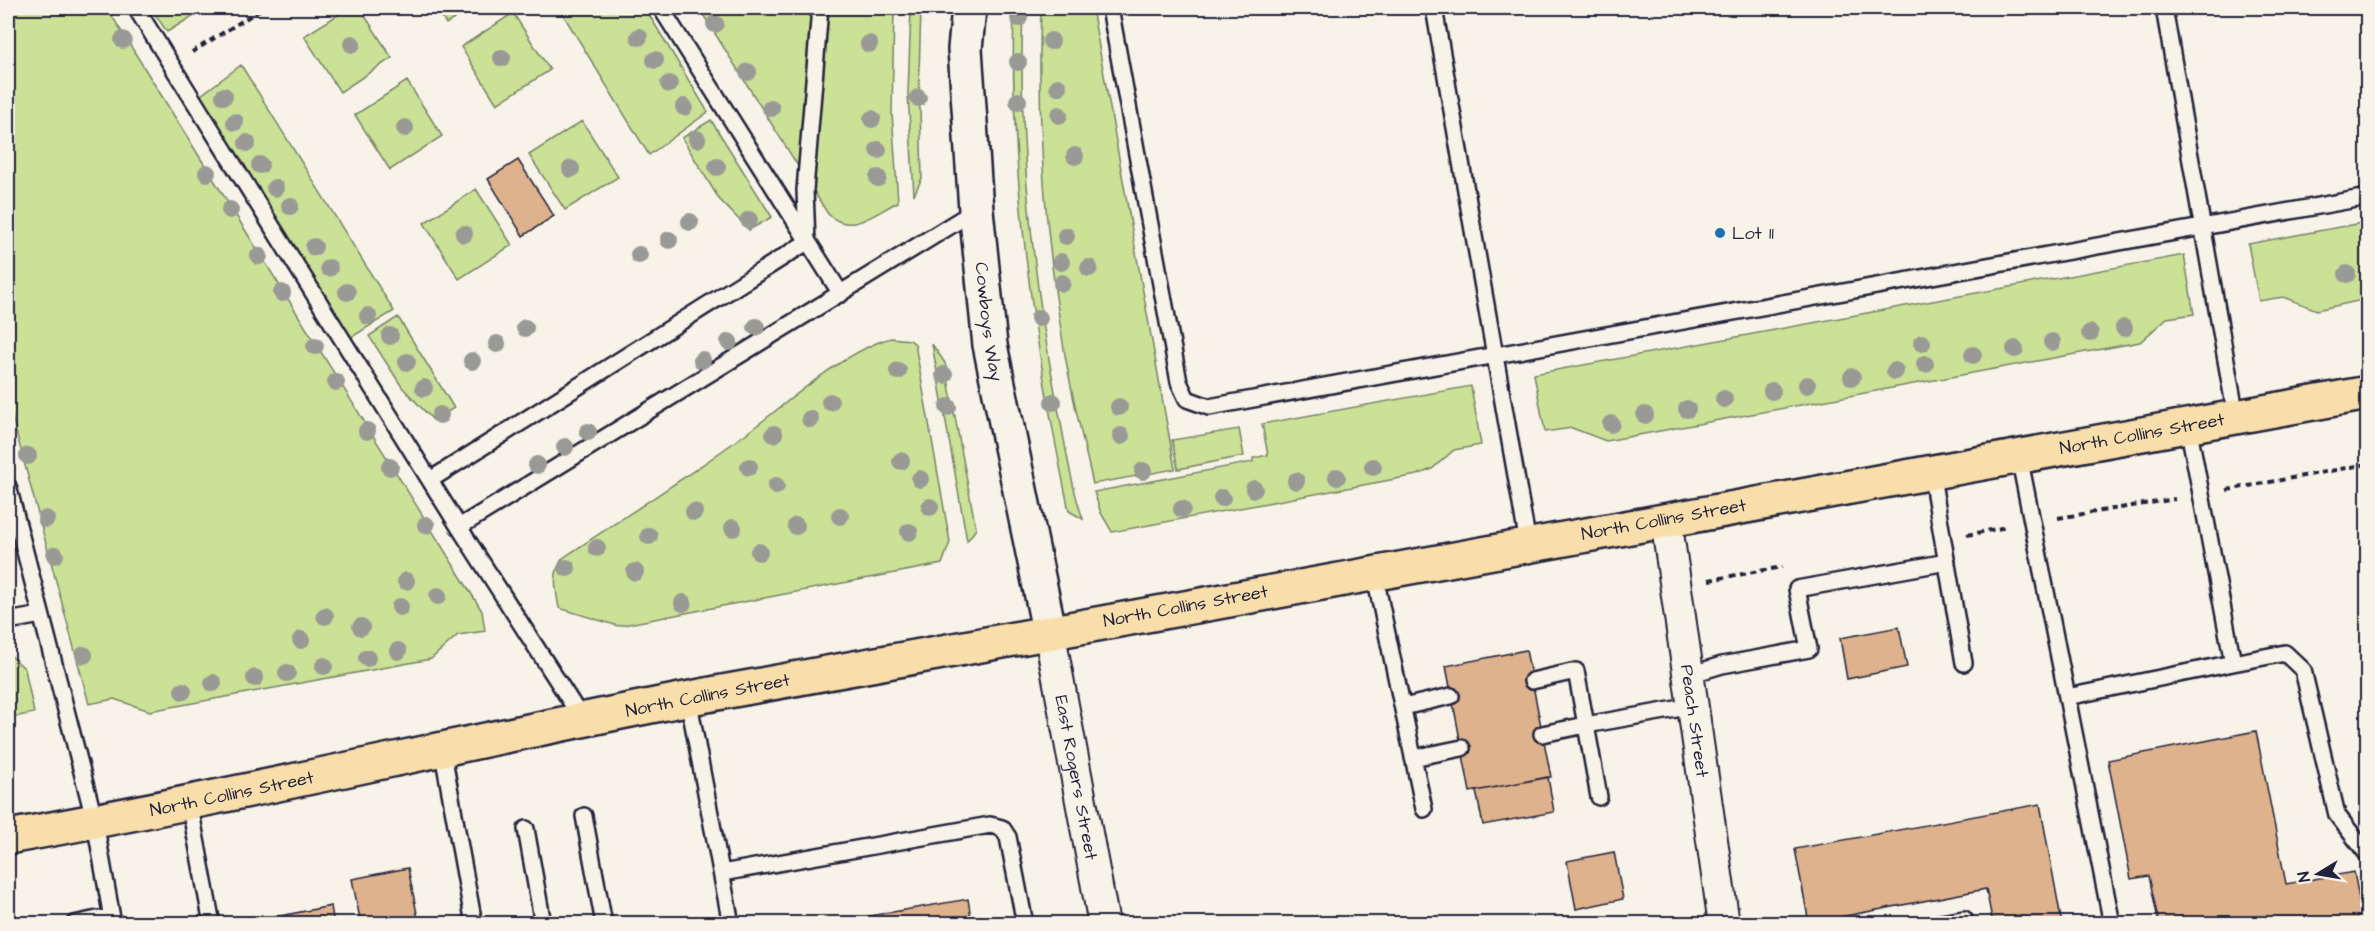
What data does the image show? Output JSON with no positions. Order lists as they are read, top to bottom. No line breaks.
{"streets":{"main road":["North Collins Street"],"street":["Cowboys Way","Peach Street","East Rogers Street"]},"crossings":[["Cowboys Way","North Collins Street"],["Cowboys Way","East Rogers Street"],["North Collins Street","Peach Street"],["North Collins Street","East Rogers Street"]],"places":["Lot 11"],"north":"left"}
